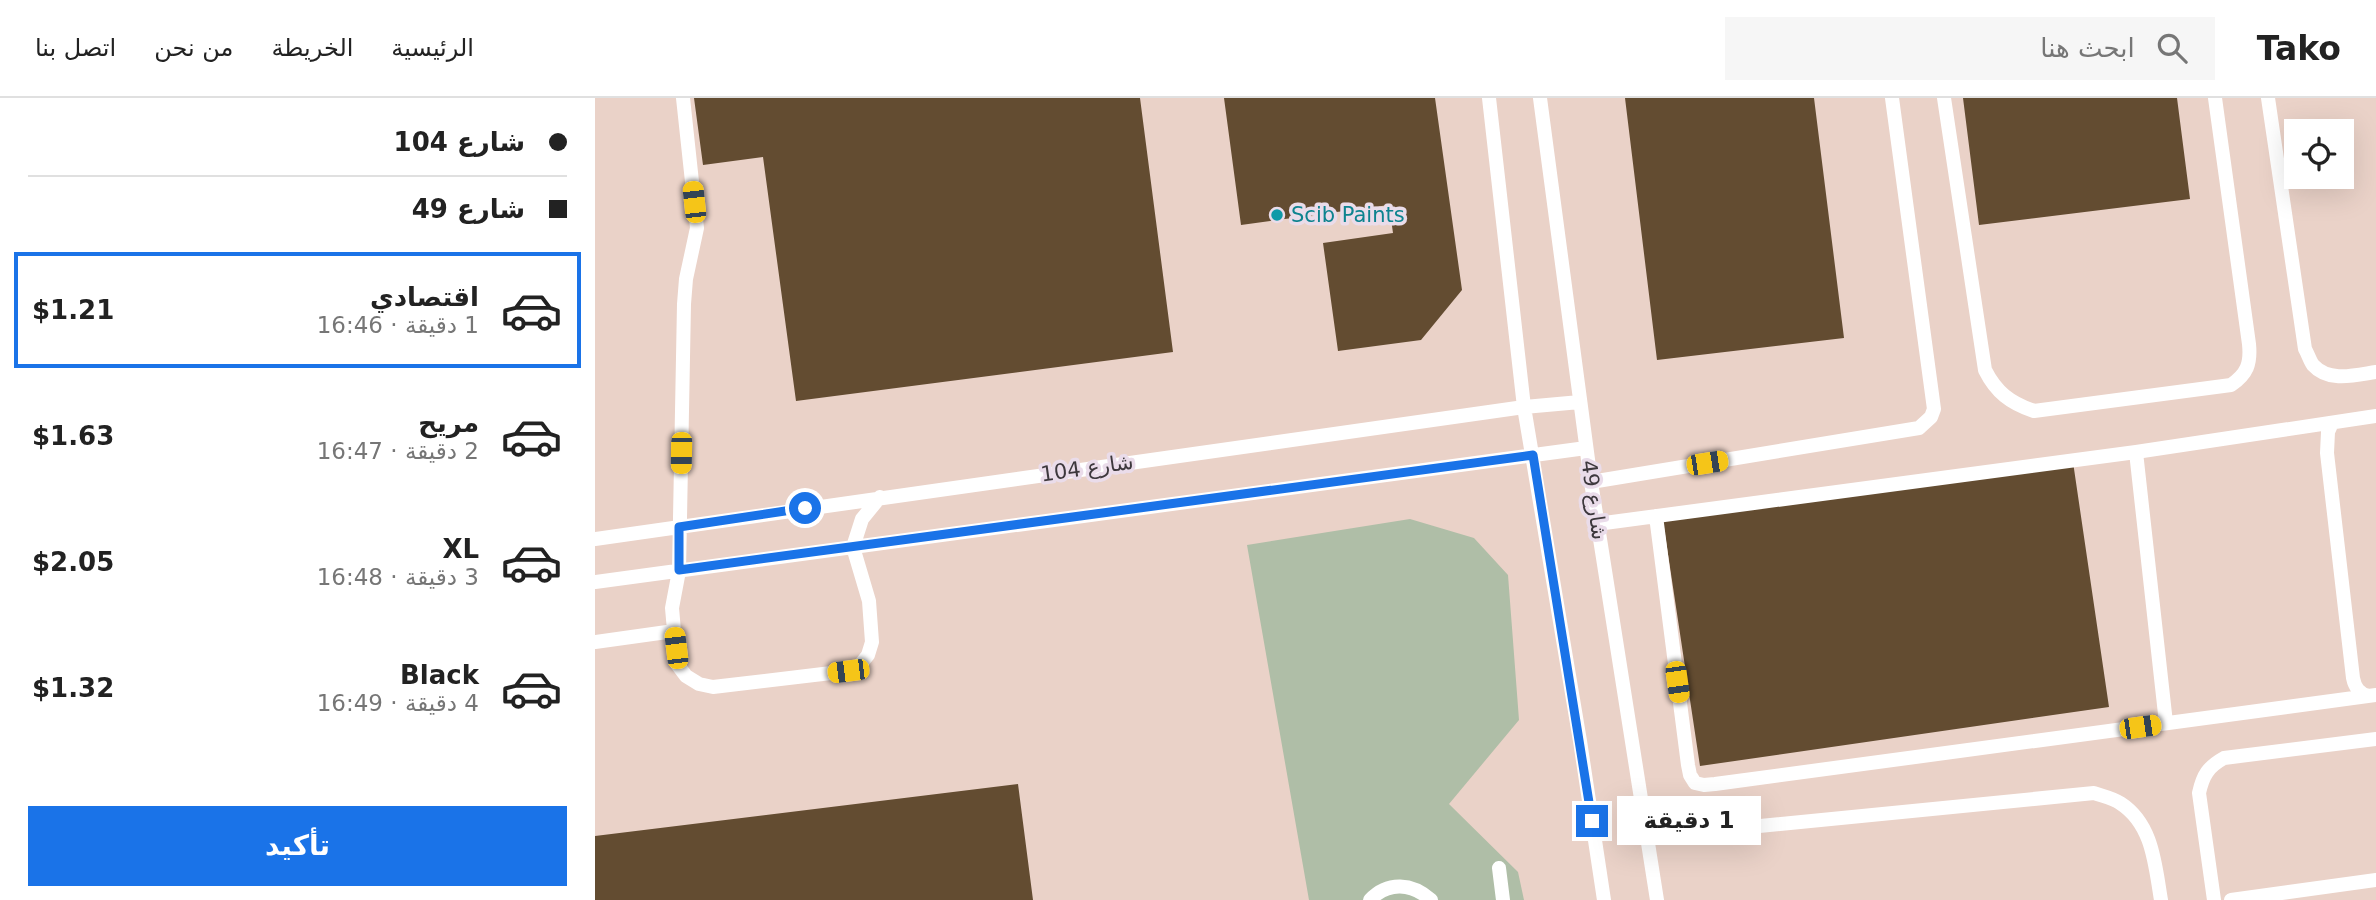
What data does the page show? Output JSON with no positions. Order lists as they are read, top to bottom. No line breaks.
{"streets":{"lane":["شارع 104","شارع 49"]},"crossings":[["شارع 104","شارع 49"]],"places":["Scib Paints"],"page":{"header":"Tako","search":"ابحث هنا","nav":["الرئيسية","الخريطة","من نحن","اتصل بنا"],"banner":["شارع 104","شارع 49"],"list":[{"name":"اقتصادي","note":"1 دقيقة · 16:46","value":"$1.21"},{"name":"مريح","note":"2 دقيقة · 16:47","value":"$1.63"},{"name":"XL","note":"3 دقيقة · 16:48","value":"$2.05"},{"name":"Black","note":"4 دقيقة · 16:49","value":"$1.32"}],"buttons":"تأكيد","bubble":"1 دقيقة"}}
